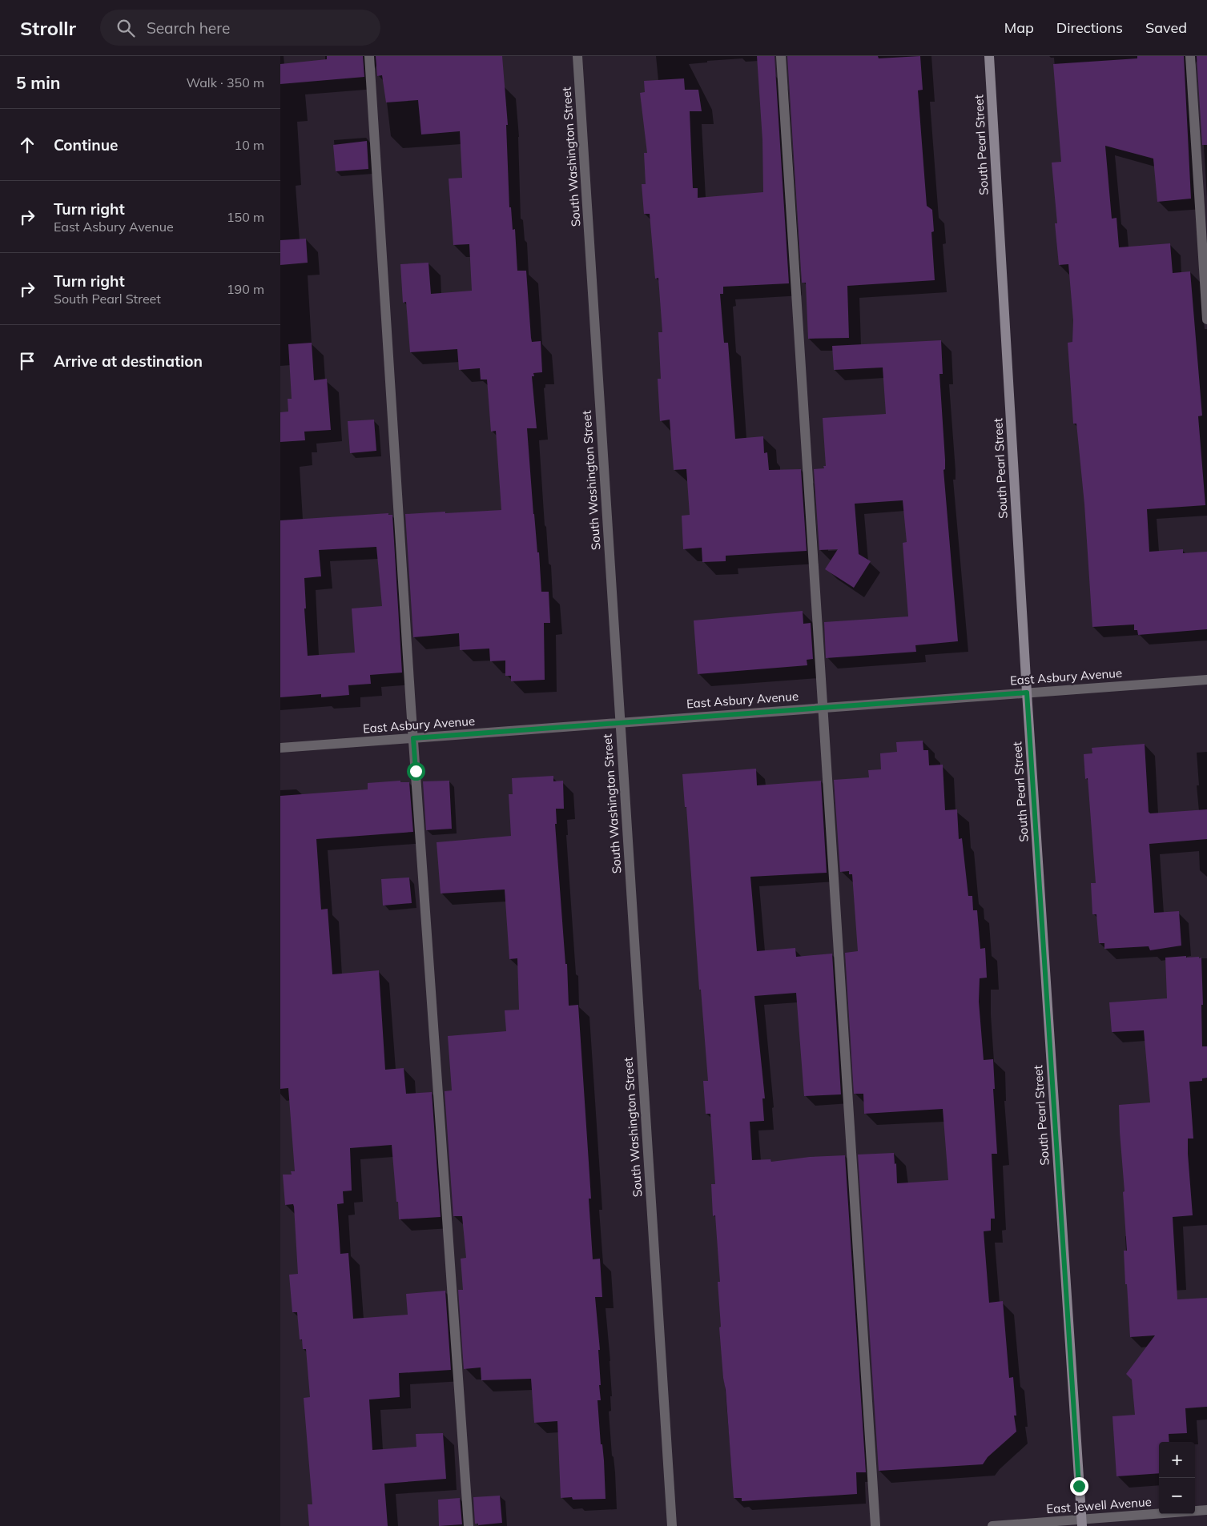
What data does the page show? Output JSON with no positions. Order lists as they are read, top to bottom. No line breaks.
{"streets":{"street":["South Pearl Street","South Washington Street","East Asbury Avenue","East Jewell Avenue"]},"crossings":[["South Pearl Street","East Asbury Avenue"],["South Pearl Street","East Jewell Avenue"],["South Washington Street","East Asbury Avenue"]],"page":{"header":"Strollr","search":"Search here","nav":["Map","Directions","Saved"],"heading":["5 min","Walk · 350 m"],"list":[["Continue","10 m"],["Turn right","East Asbury Avenue","150 m"],["Turn right","South Pearl Street","190 m"],"Arrive at destination"],"map_buttons":["+","−"]}}
